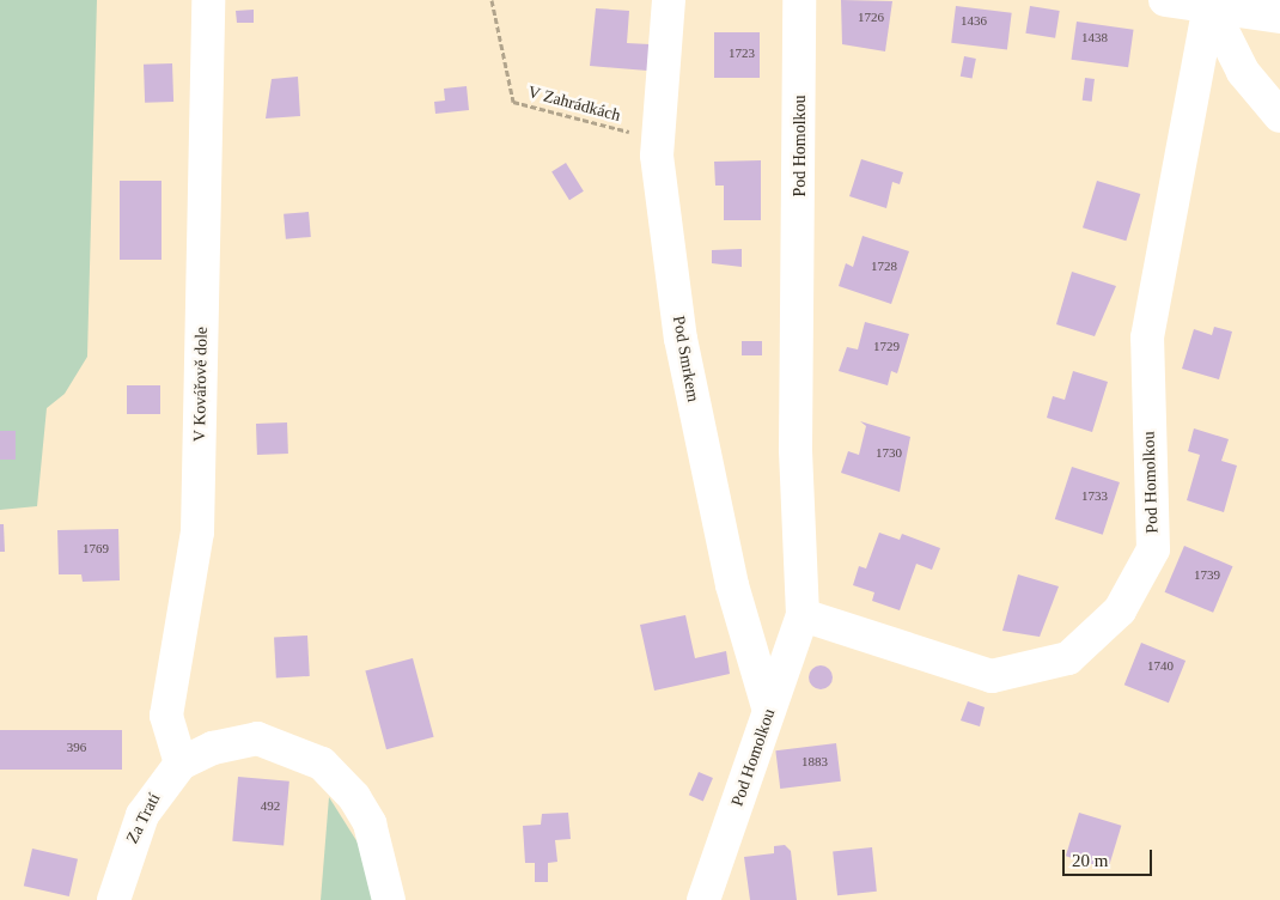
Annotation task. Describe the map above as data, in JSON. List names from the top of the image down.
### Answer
{
  "streets": {
    "street": [
      "Pod Homolkou",
      "Pod Smrkem",
      "V Kovářově dole",
      "Za Tratí"
    ],
    "path": ["V Zahrádkách"]
  },
  "crossings": [
    ["V Zahrádkách", "Pod Smrkem"],
    ["Pod Homolkou", "Pod Smrkem"],
    ["V Kovářově dole", "Za Tratí"]
  ],
  "house_numbers": [
    "1726",
    "1436",
    "1438",
    "1723",
    "1728",
    "1729",
    "1730",
    "1733",
    "1769",
    "1739",
    "1740",
    "396",
    "1883",
    "492"
  ],
  "scale_bar": "20 m"
}
